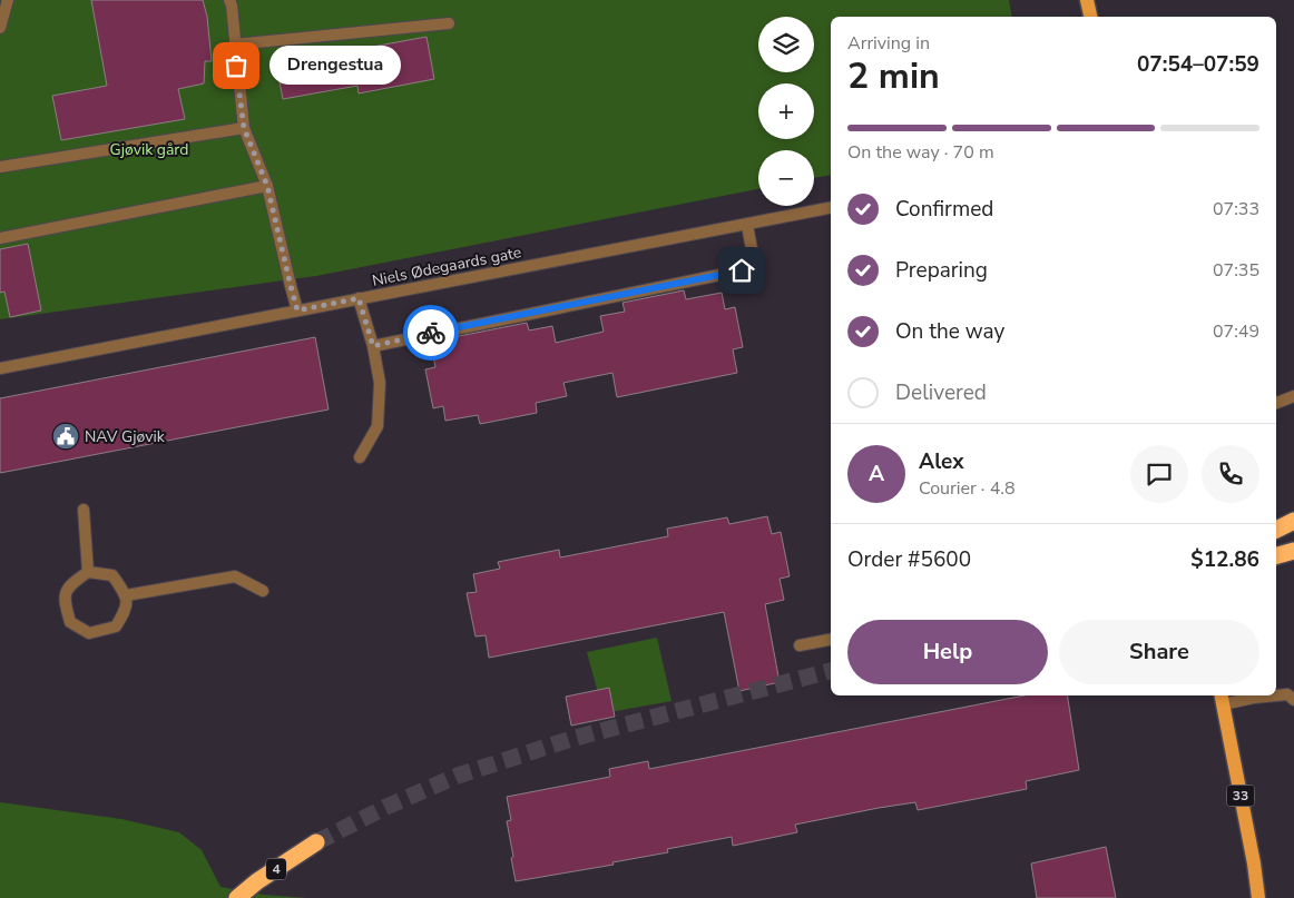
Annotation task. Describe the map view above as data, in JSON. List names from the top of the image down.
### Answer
{
  "streets": {
    "highway": ["4"],
    "main road": ["33"],
    "street": ["Niels Ødegaards gate"]
  },
  "parks": ["Gjøvik gård"],
  "places": {
    "other": ["Drengestua"],
    "public building": ["NAV Gjøvik"]
  },
  "page": {
    "map_buttons": ["+", "−"],
    "heading": ["2 min", "Arriving in", "07:54–07:59"],
    "panel": [
      "Alex",
      "Courier · 4.8",
      "Order #5600",
      "$12.86"
    ],
    "bubble": "Drengestua",
    "bar": "On the way · 70 m",
    "list": [
      ["Confirmed", "07:33"],
      ["Preparing", "07:35"],
      ["On the way", "07:49"],
      "Delivered"
    ],
    "round": "A",
    "buttons": ["Help", "Share"]
  }
}
